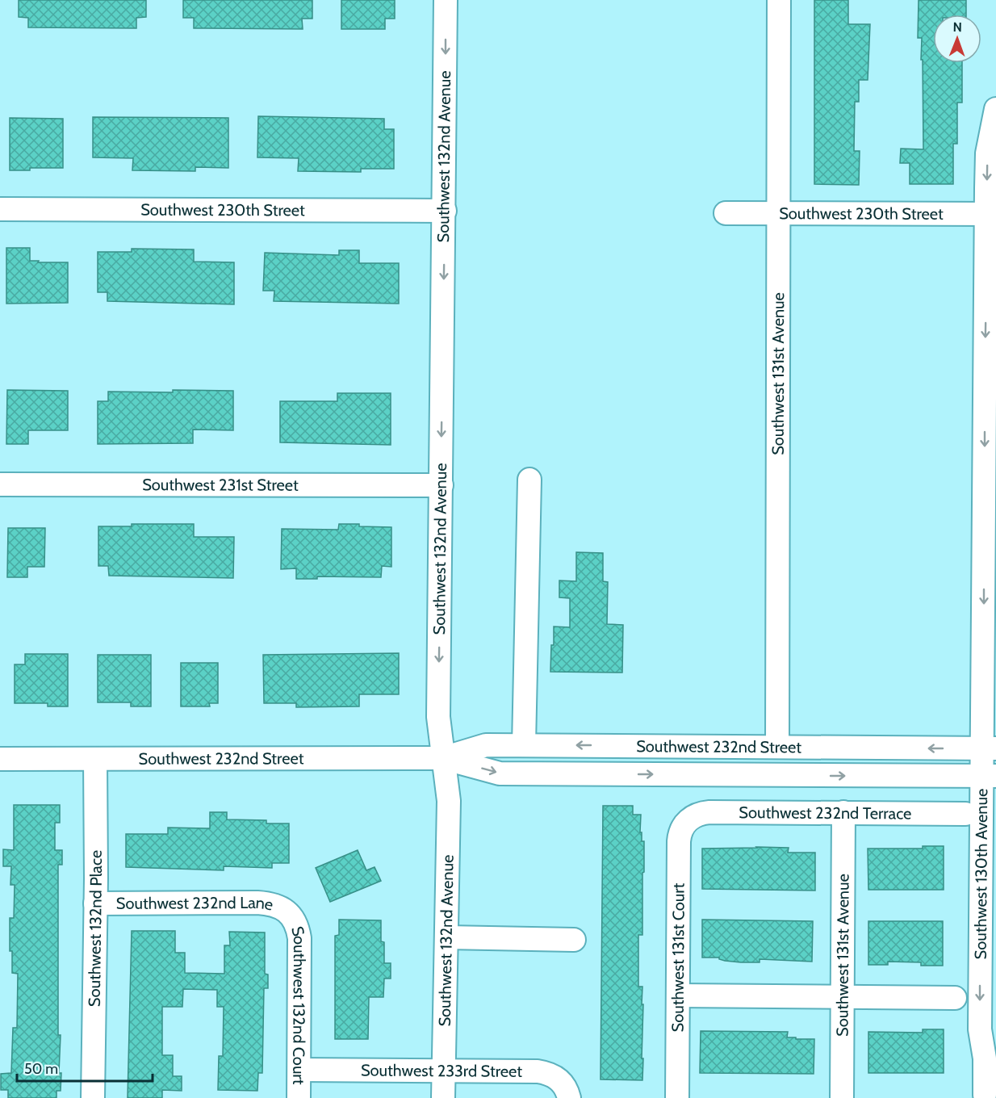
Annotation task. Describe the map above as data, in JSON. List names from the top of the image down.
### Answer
{
  "streets": {
    "street": [
      "Southwest 132nd Avenue",
      "Southwest 230th Street",
      "Southwest 131st Avenue",
      "Southwest 231st Street",
      "Southwest 232nd Street",
      "Southwest 232nd Terrace",
      "Southwest 130th Avenue",
      "Southwest 232nd Lane",
      "Southwest 132nd Place",
      "Southwest 131st Court",
      "Southwest 132nd Court",
      "Southwest 233rd Street"
    ]
  },
  "crossings": [
    ["Southwest 132nd Avenue", "Southwest 230th Street"],
    ["Southwest 132nd Avenue", "Southwest 231st Street"],
    ["Southwest 132nd Avenue", "Southwest 232nd Street"],
    ["Southwest 132nd Avenue", "Southwest 233rd Street"],
    ["Southwest 230th Street", "Southwest 131st Avenue"],
    ["Southwest 230th Street", "Southwest 130th Avenue"],
    ["Southwest 131st Avenue", "Southwest 232nd Street"],
    ["Southwest 131st Avenue", "Southwest 232nd Terrace"],
    ["Southwest 232nd Street", "Southwest 130th Avenue"],
    ["Southwest 232nd Street", "Southwest 132nd Place"],
    ["Southwest 232nd Terrace", "Southwest 131st Court"],
    ["Southwest 232nd Lane", "Southwest 132nd Place"],
    ["Southwest 232nd Lane", "Southwest 132nd Court"],
    ["Southwest 132nd Court", "Southwest 233rd Street"]
  ],
  "one_way": ["Southwest 130th Avenue"],
  "scale_bar": "50 m",
  "north": "top"
}
